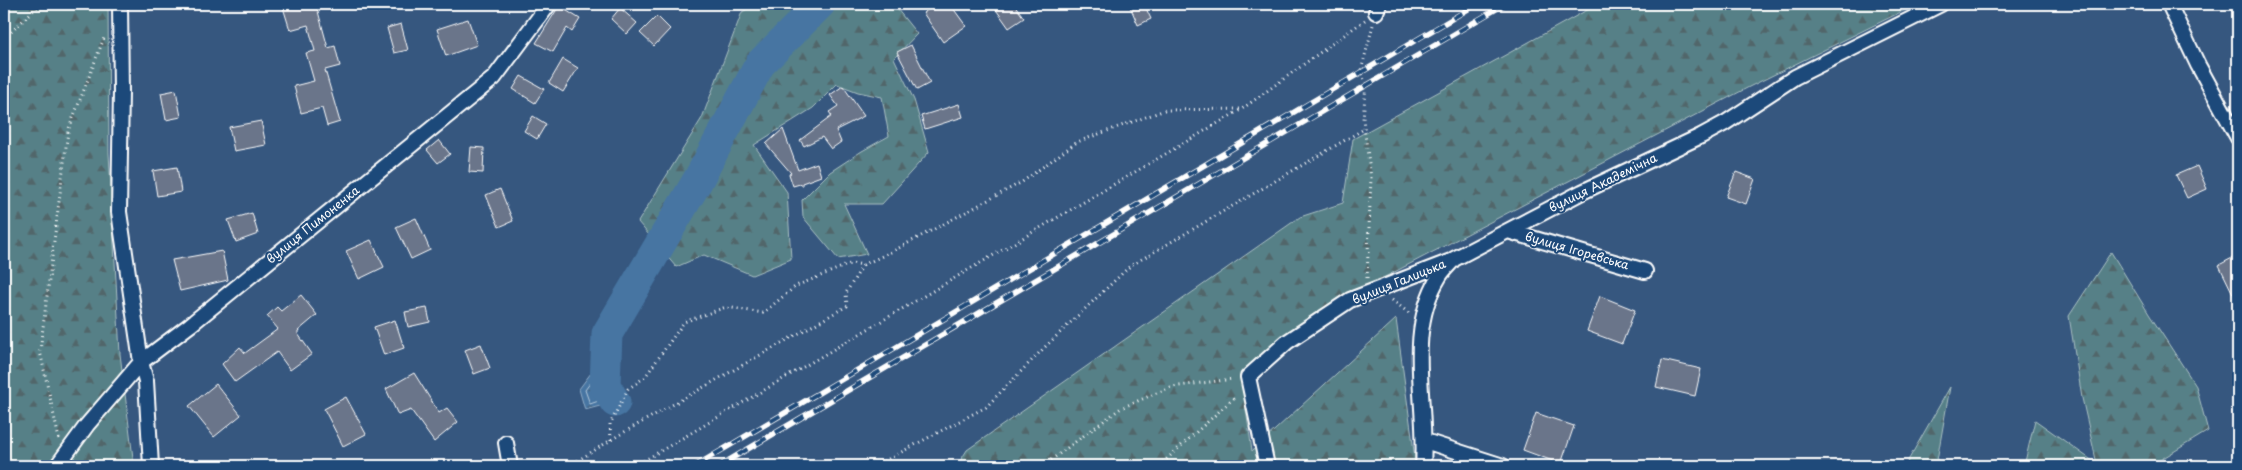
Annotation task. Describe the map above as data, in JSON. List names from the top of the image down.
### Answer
{
  "streets": {
    "street": [
      "вулиця Академічна",
      "вулиця Пимоненка",
      "вулиця Ігоревська",
      "вулиця Галицька"
    ]
  },
  "crossings": [
    ["вулиця Академічна", "вулиця Ігоревська"],
    ["вулиця Академічна", "вулиця Галицька"]
  ]
}
